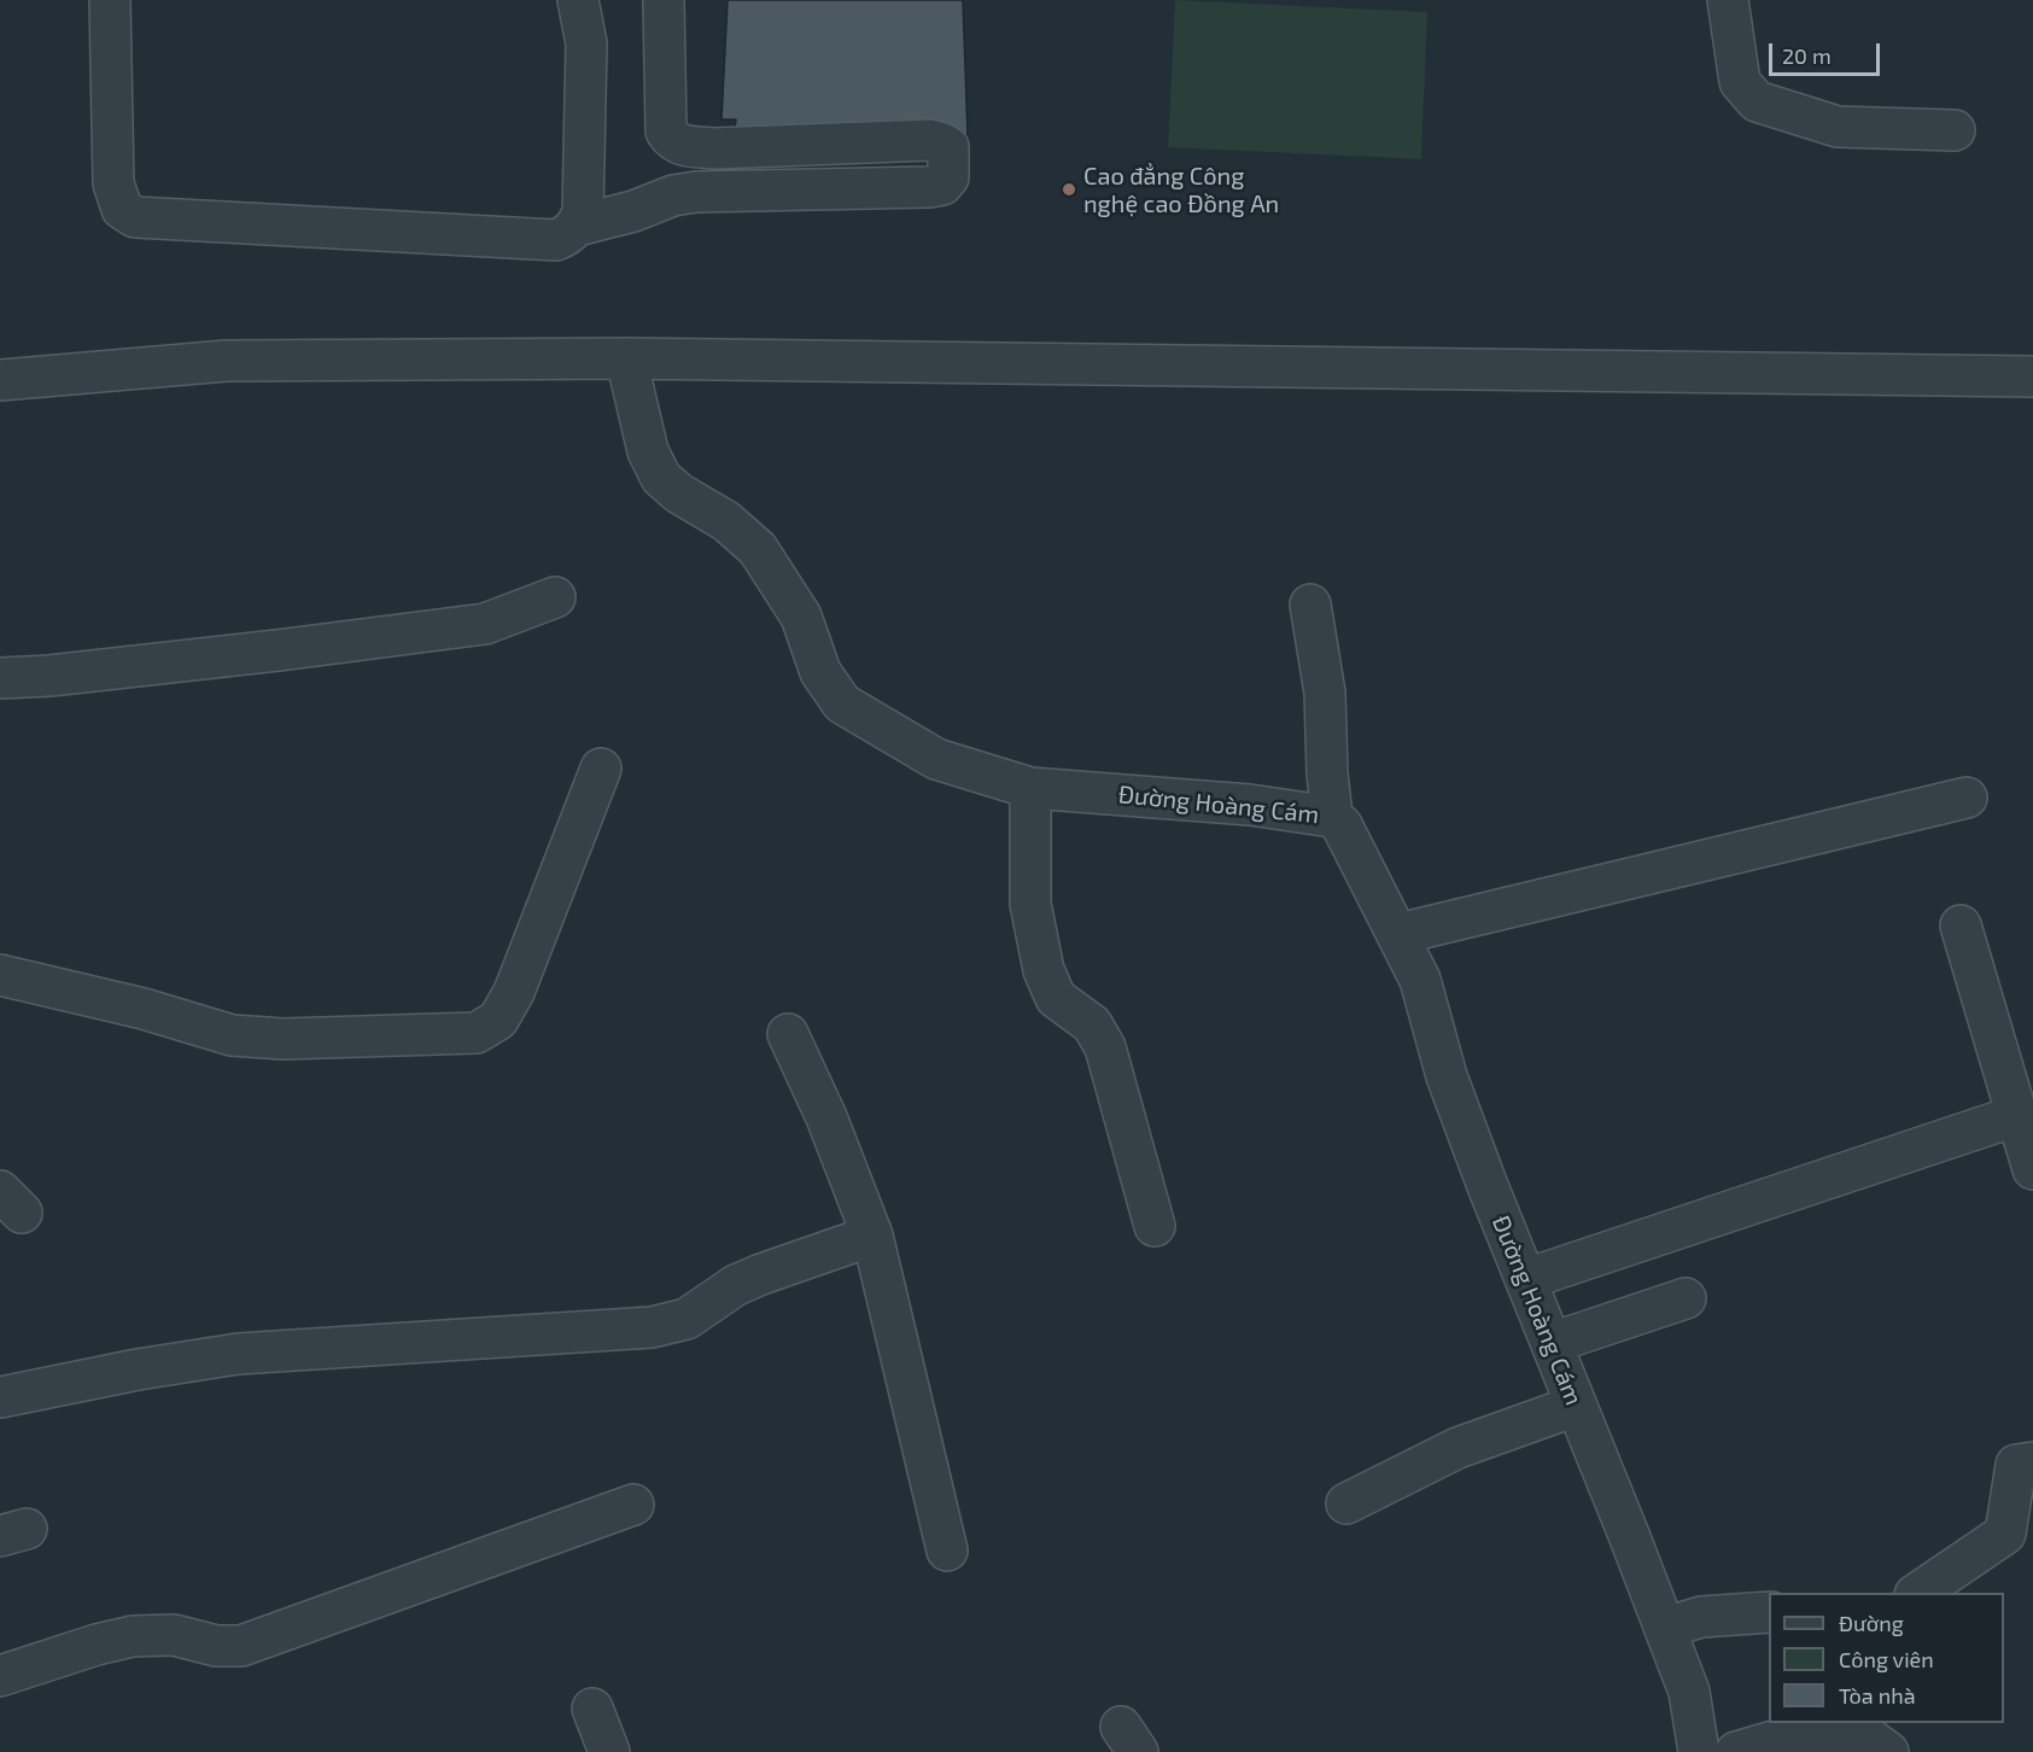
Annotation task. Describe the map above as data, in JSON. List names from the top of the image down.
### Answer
{
  "streets": {
    "street": ["Đường Hoàng Cám"]
  },
  "places": ["Cao đẳng Công nghệ cao Đồng An"],
  "legend": ["Đường", "Công viên", "Tòa nhà"],
  "scale_bar": "20 m"
}
